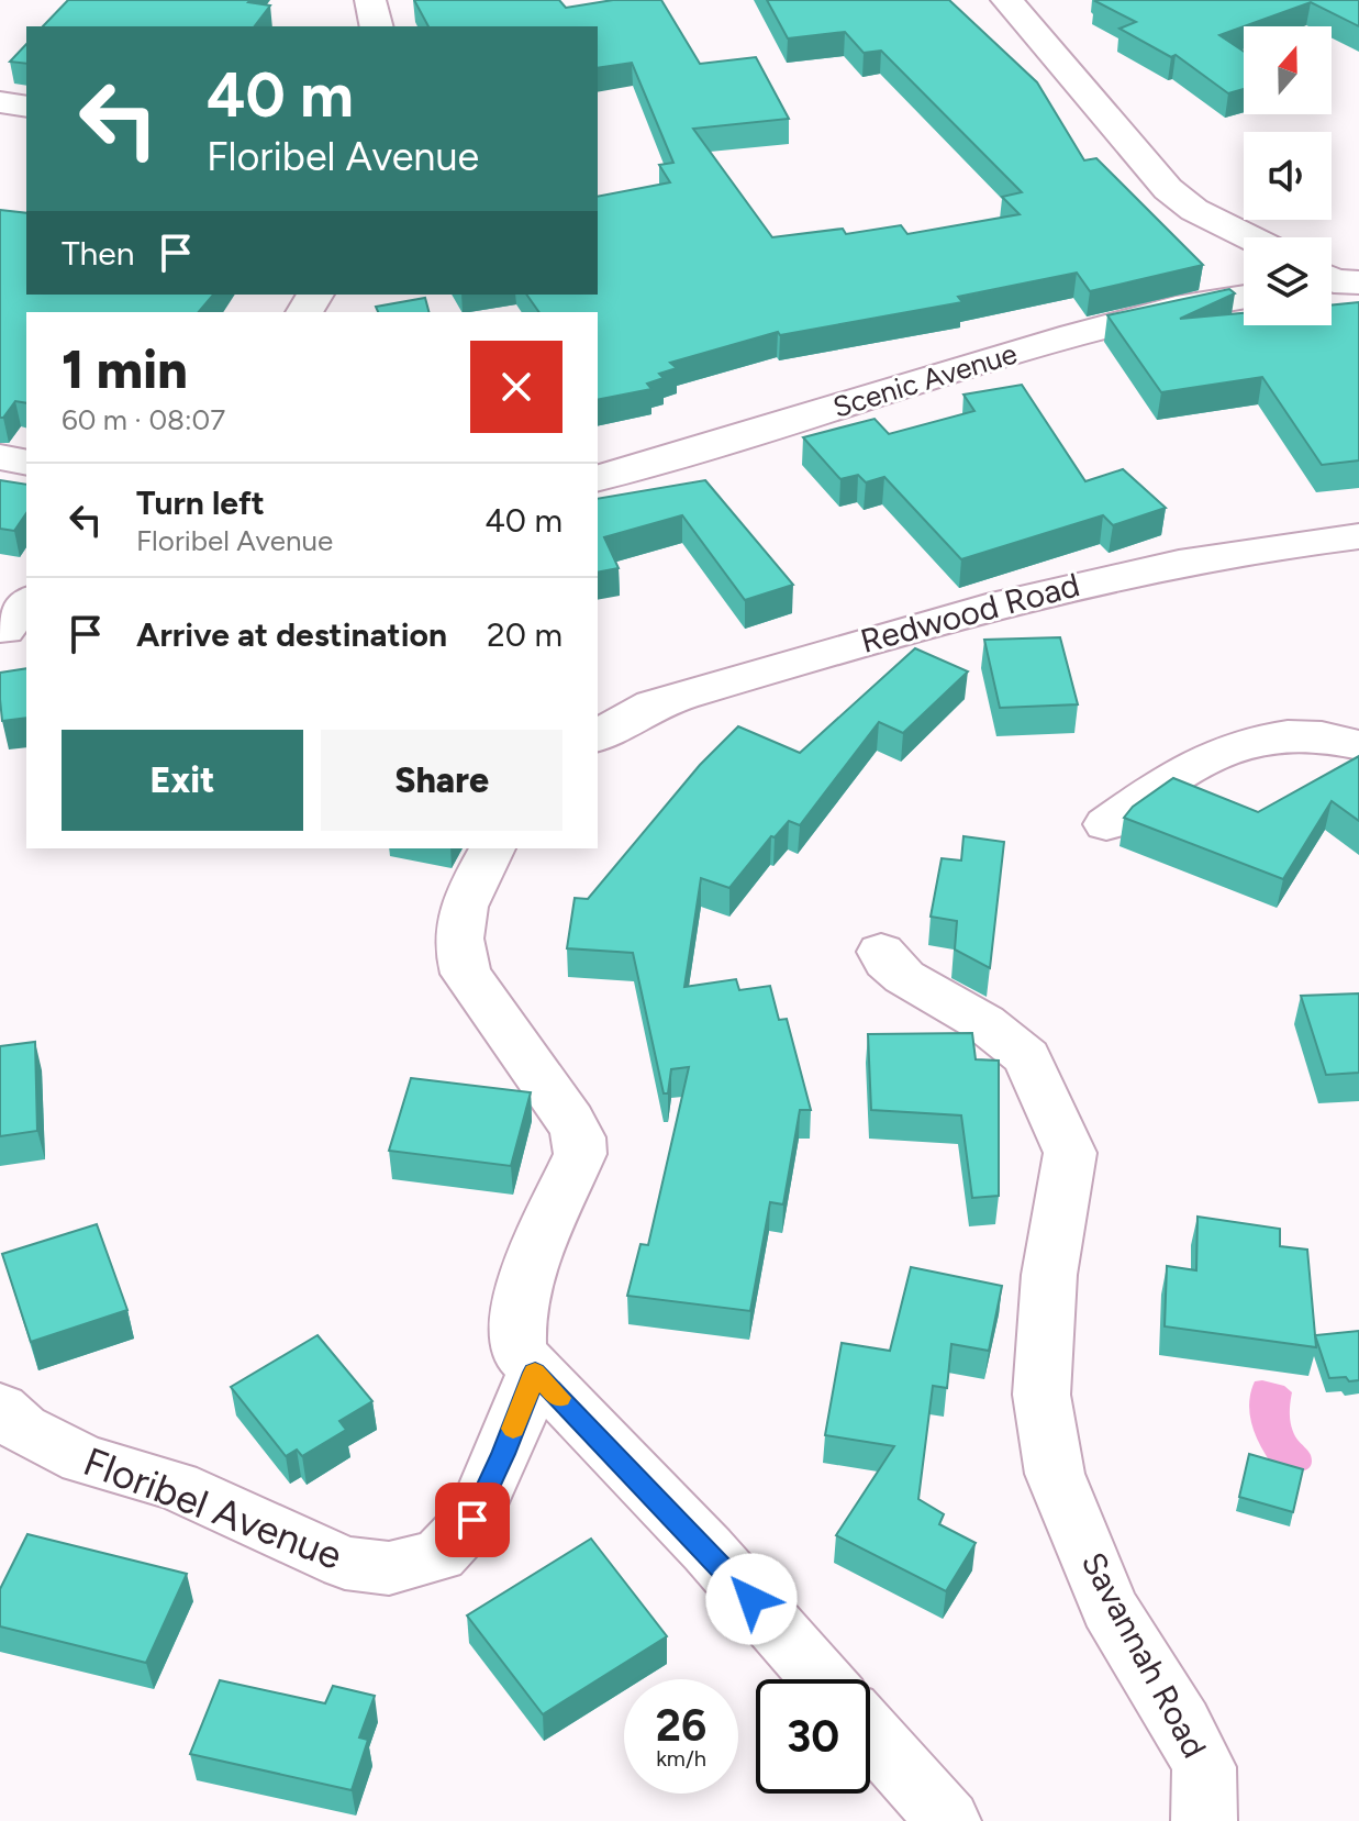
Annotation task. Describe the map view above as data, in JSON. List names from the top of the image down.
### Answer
{
  "streets": {
    "street": [
      "Scenic Avenue",
      "Redwood Road",
      "Floribel Avenue",
      "Savannah Road"
    ]
  },
  "north": "top",
  "page": {
    "turn": ["40 m", "Floribel Avenue"],
    "then": "Then",
    "heading": ["1 min", "60 m · 08:07"],
    "list": [
      {
        "name": "Turn left",
        "note": "Floribel Avenue",
        "value": "40 m"
      },
      {
        "name": "Arrive at destination",
        "value": "20 m"
      }
    ],
    "buttons": ["Exit", "Share"],
    "speed": "26 km/h",
    "limit": "30"
  }
}
